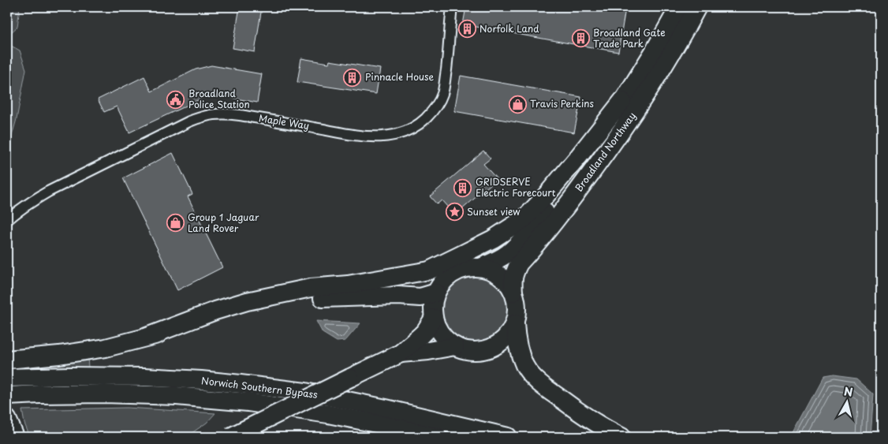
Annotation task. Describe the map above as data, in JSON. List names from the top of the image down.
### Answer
{
  "streets": {
    "highway": ["Broadland Northway", "Norwich Southern Bypass"],
    "street": ["Maple Way"]
  },
  "places": {
    "building": [
      "Norfolk Land",
      "Broadland Gate Trade Park",
      "Pinnacle House",
      "GRIDSERVE Electric Forecourt"
    ],
    "public building": ["Broadland Police Station"],
    "shop": ["Travis Perkins", "Group 1 Jaguar Land Rover"],
    "place": ["Sunset view"]
  },
  "north": "top"
}
